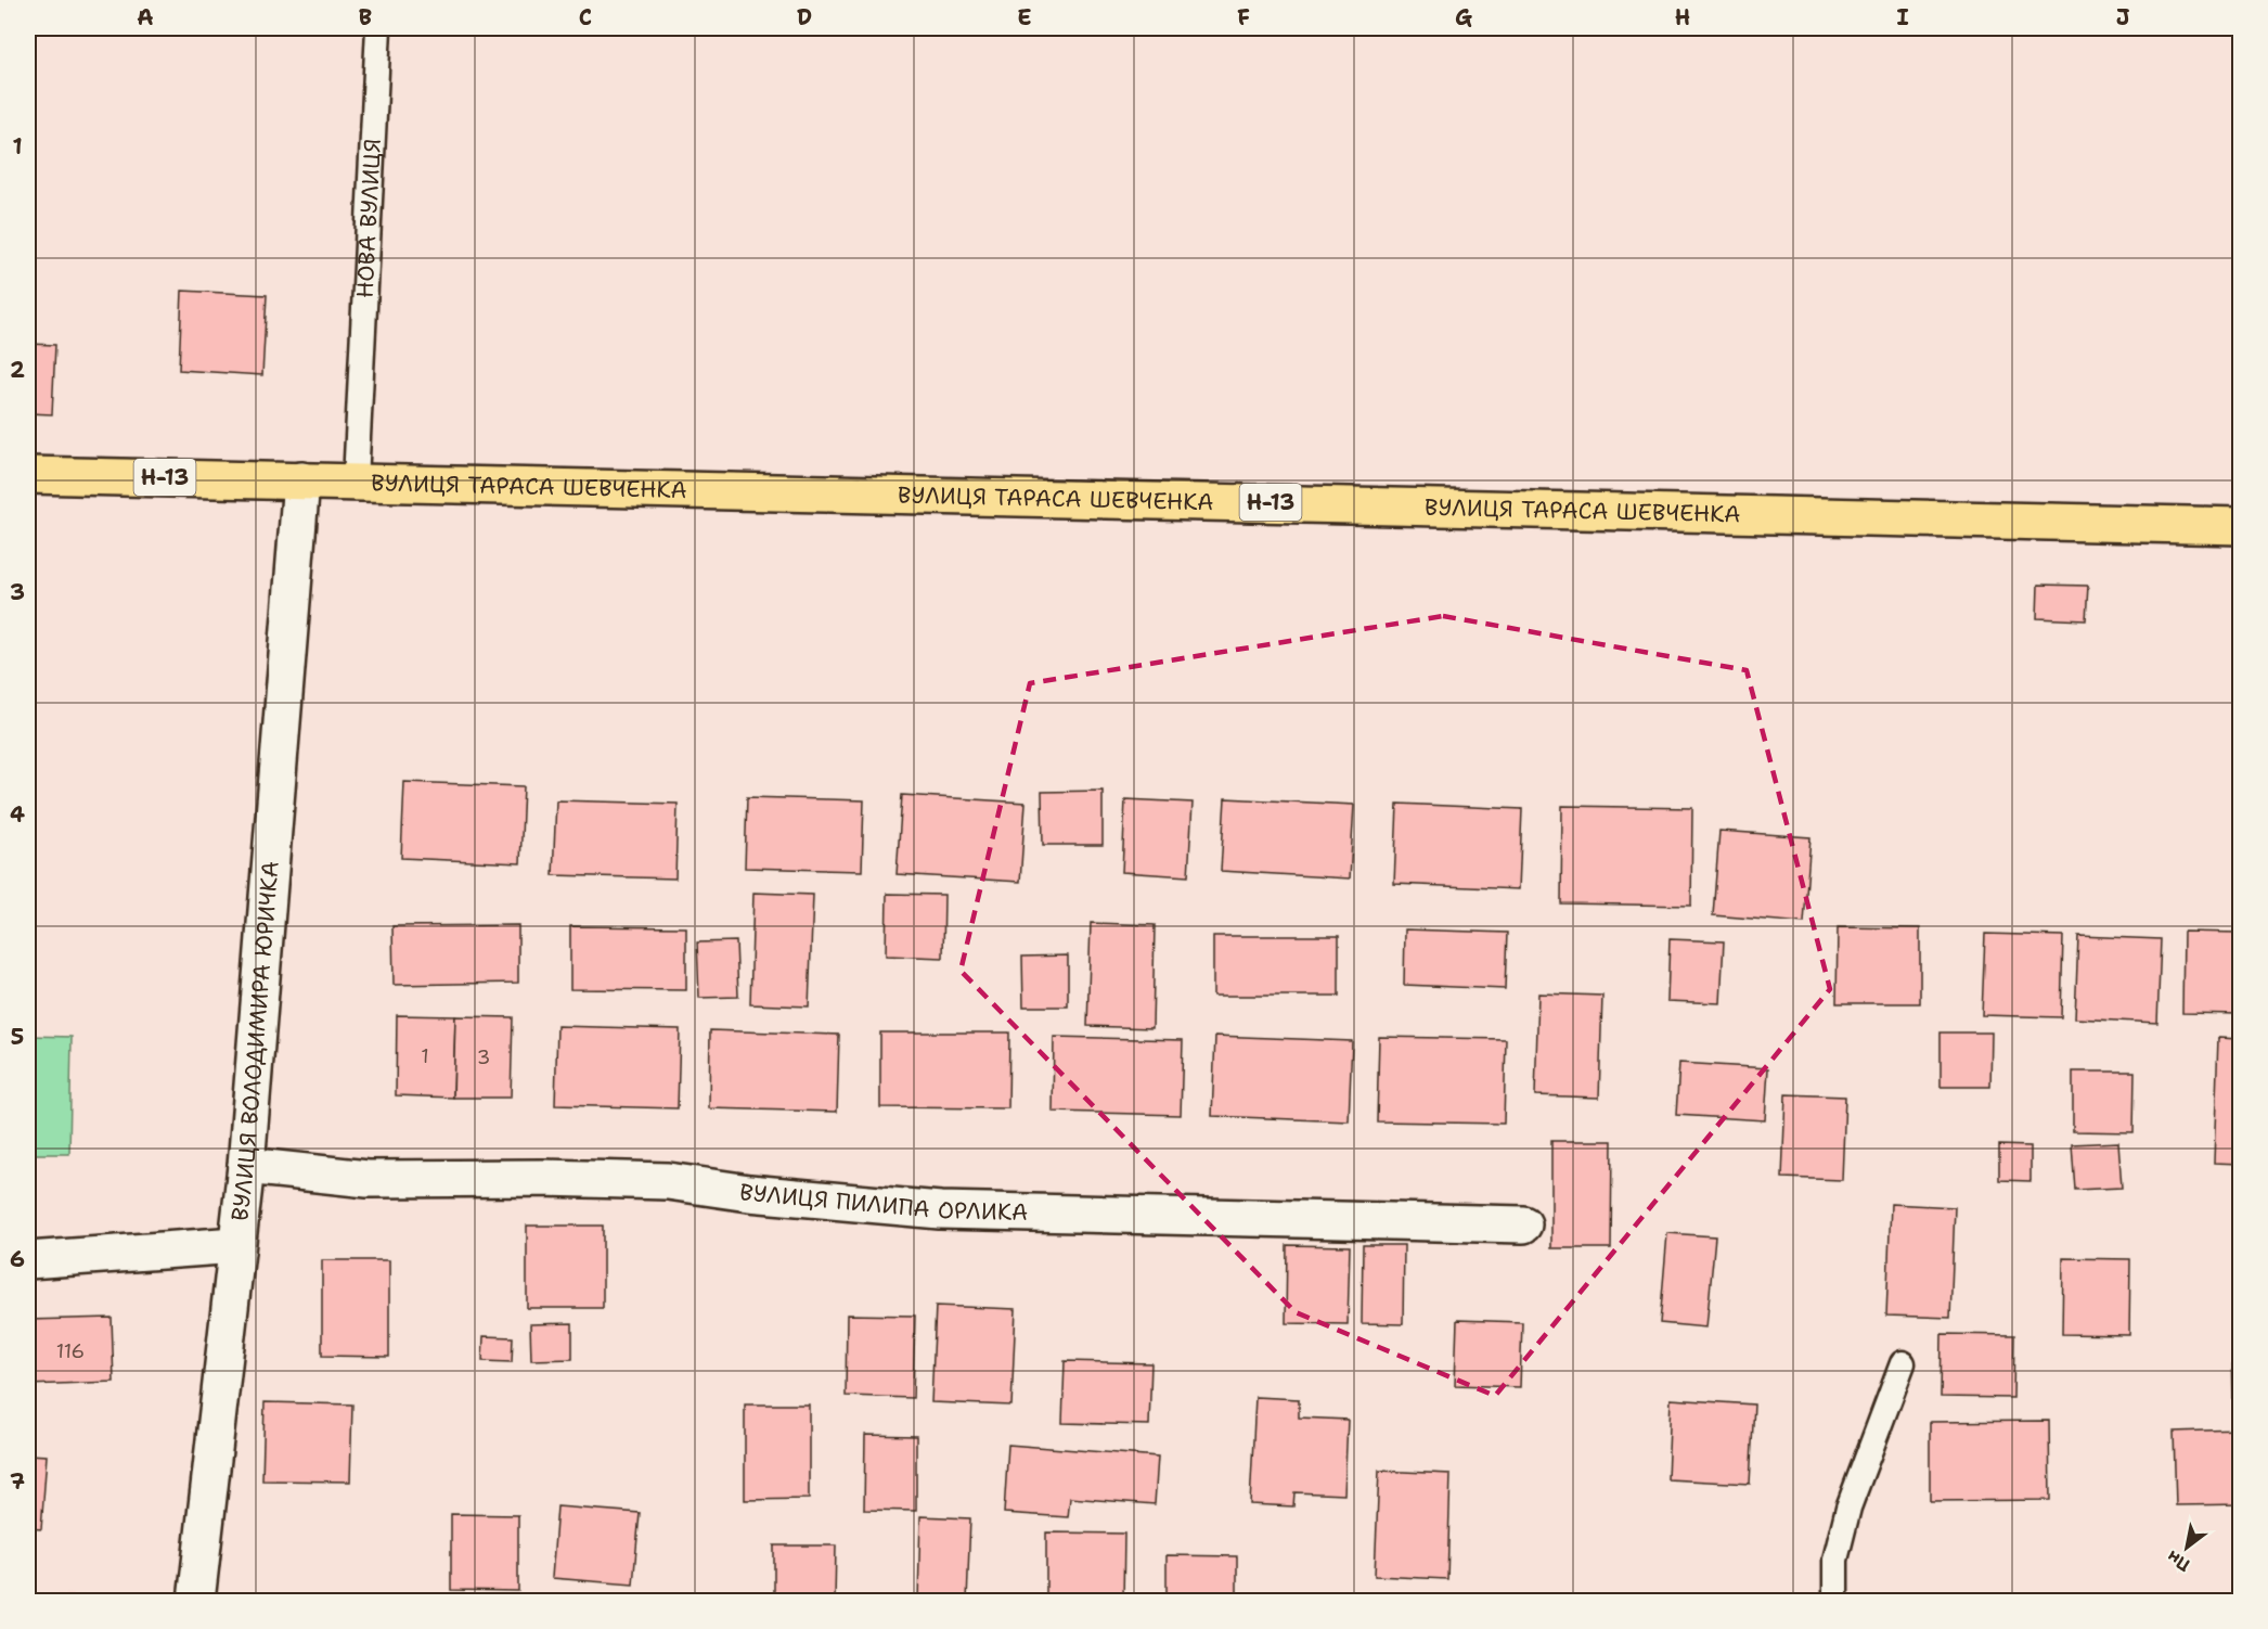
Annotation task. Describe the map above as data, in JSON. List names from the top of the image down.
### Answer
{
  "streets": {
    "main road": ["Н-13", "ВУЛИЦЯ ТАРАСА ШЕВЧЕНКА"],
    "street": ["ВУЛИЦЯ ВОЛОДИМИРА ЮРИЧКА", "ВУЛИЦЯ ПИЛИПА ОРЛИКА"],
    "lane": ["НОВА ВУЛИЦЯ"]
  },
  "crossings": [
    ["НОВА ВУЛИЦЯ", "ВУЛИЦЯ ТАРАСА ШЕВЧЕНКА"],
    ["ВУЛИЦЯ ТАРАСА ШЕВЧЕНКА", "ВУЛИЦЯ ВОЛОДИМИРА ЮРИЧКА"],
    ["ВУЛИЦЯ ВОЛОДИМИРА ЮРИЧКА", "ВУЛИЦЯ ПИЛИПА ОРЛИКА"]
  ],
  "house_numbers": ["1", "3", "116"],
  "north": "bottom left",
  "grid": {
    "columns": [
      "A",
      "B",
      "C",
      "D",
      "E",
      "F",
      "G",
      "H",
      "I",
      "J"
    ],
    "rows": [
      "1",
      "2",
      "3",
      "4",
      "5",
      "6",
      "7"
    ]
  }
}
